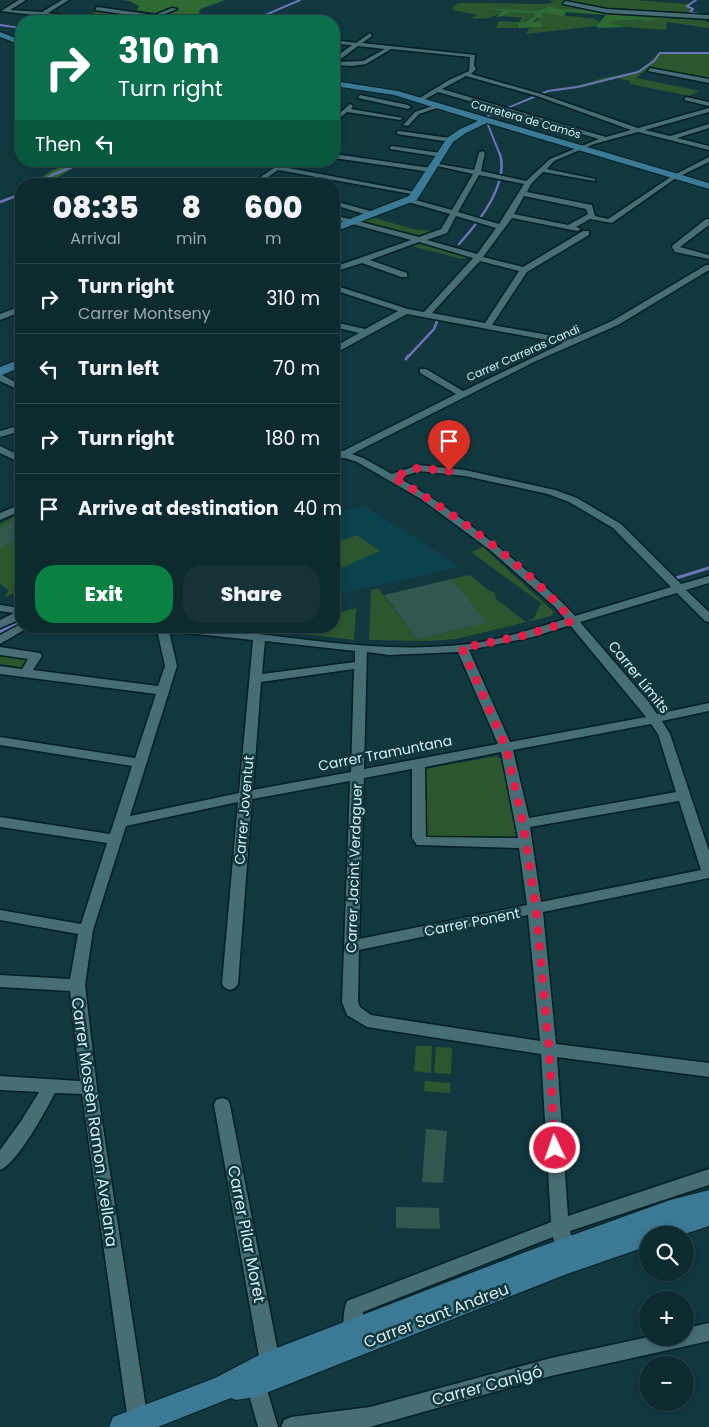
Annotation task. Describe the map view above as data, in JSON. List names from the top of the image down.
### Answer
{
  "streets": {
    "street": [
      "Carretera de Camós",
      "Carrer Carreras Candi",
      "Carrer Límits",
      "Carrer Tramuntana",
      "Carrer Joventut",
      "Carrer Jacint Verdaguer",
      "Carrer Ponent",
      "Carrer Mossèn Ramon Avellana",
      "Carrer Pilar Moret",
      "Carrer Sant Andreu",
      "Carrer Canigó"
    ]
  },
  "crossings": [
    ["Carrer Límits", "Carrer Tramuntana"],
    ["Carrer Límits", "Carrer Ponent"],
    ["Carrer Tramuntana", "Carrer Joventut"],
    ["Carrer Tramuntana", "Carrer Jacint Verdaguer"],
    ["Carrer Tramuntana", "Carrer Mossèn Ramon Avellana"],
    ["Carrer Jacint Verdaguer", "Carrer Ponent"],
    ["Carrer Mossèn Ramon Avellana", "Carrer Sant Andreu"],
    ["Carrer Pilar Moret", "Carrer Sant Andreu"]
  ],
  "page": {
    "turn": ["310 m", "Turn right"],
    "then": "Then",
    "eta": [
      "08:35",
      "Arrival",
      "8",
      "min",
      "600",
      "m"
    ],
    "list": [
      {
        "name": "Turn right",
        "note": "Carrer Montseny",
        "value": "310 m"
      },
      {
        "name": "Turn left",
        "value": "70 m"
      },
      {
        "name": "Turn right",
        "value": "180 m"
      },
      {
        "name": "Arrive at destination",
        "value": "40 m"
      }
    ],
    "buttons": ["Exit", "Share"],
    "map_buttons": ["+", "−"]
  }
}
